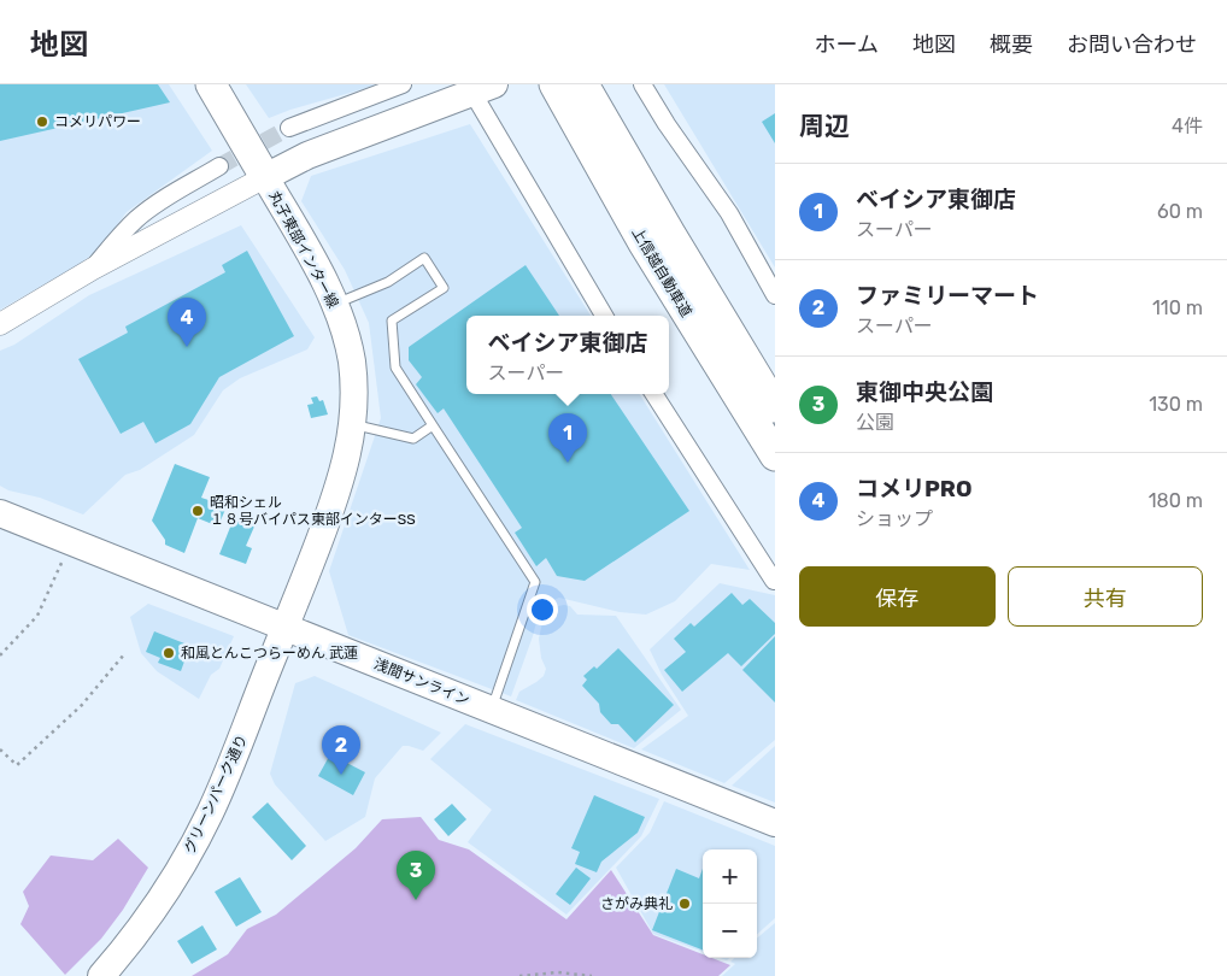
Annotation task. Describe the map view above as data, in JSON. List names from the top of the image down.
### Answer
{
  "streets": {
    "highway": ["上信越自動車道"],
    "main road": ["丸子東部インター線", "浅間サンライン", "グリーンパーク通り"]
  },
  "crossings": [
    ["丸子東部インター線", "浅間サンライン"],
    ["丸子東部インター線", "グリーンパーク通り"],
    ["浅間サンライン", "グリーンパーク通り"]
  ],
  "places": [
    "コメリパワー",
    "昭和シェル １８号バイパス東部インターSS",
    "和風とんこつらーめん 武蓮",
    "さがみ典礼"
  ],
  "page": {
    "header": "地図",
    "nav": [
      "ホーム",
      "地図",
      "概要",
      "お問い合わせ"
    ],
    "heading": ["周辺", "4件"],
    "list": [
      {
        "mark": "1",
        "name": "ベイシア東御店",
        "note": "スーパー",
        "value": "60 m"
      },
      {
        "mark": "2",
        "name": "ファミリーマート",
        "note": "スーパー",
        "value": "110 m"
      },
      {
        "mark": "3",
        "name": "東御中央公園",
        "note": "公園",
        "value": "130 m"
      },
      {
        "mark": "4",
        "name": "コメリPRO",
        "note": "ショップ",
        "value": "180 m"
      }
    ],
    "pins": [
      "4",
      "1",
      "2",
      "3"
    ],
    "popup": ["ベイシア東御店", "スーパー"],
    "buttons": ["保存", "共有"],
    "map_buttons": ["+", "−"]
  }
}
